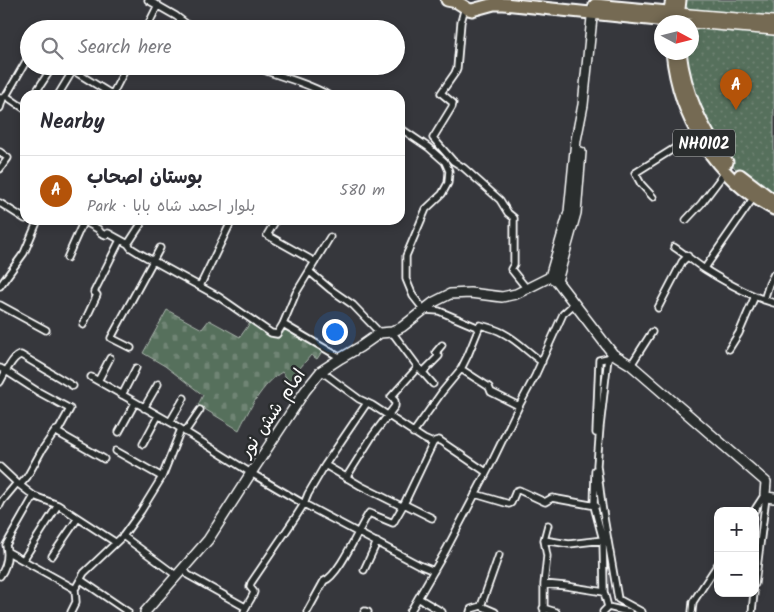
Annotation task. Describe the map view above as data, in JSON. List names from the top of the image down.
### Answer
{
  "streets": {
    "highway": ["NH0102"],
    "street": ["امام شش نور"]
  },
  "north": "right",
  "page": {
    "search": "Search here",
    "pins": "A",
    "heading": "Nearby",
    "list": [
      {
        "mark": "A",
        "name": "بوستان اصحاب",
        "note": "Park · بلوار احمد شاه بابا",
        "value": "580 m"
      }
    ],
    "map_buttons": ["+", "−"]
  }
}
